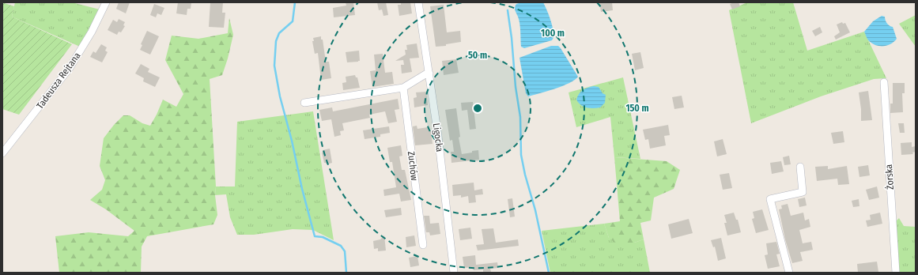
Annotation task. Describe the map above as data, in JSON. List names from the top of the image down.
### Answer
{
  "streets": {
    "street": [
      "Tadeusza Rejtana",
      "Ligocka",
      "Zuchów",
      "Żorska"
    ]
  },
  "rings": ["100 m", "50 m", "150 m"]
}
